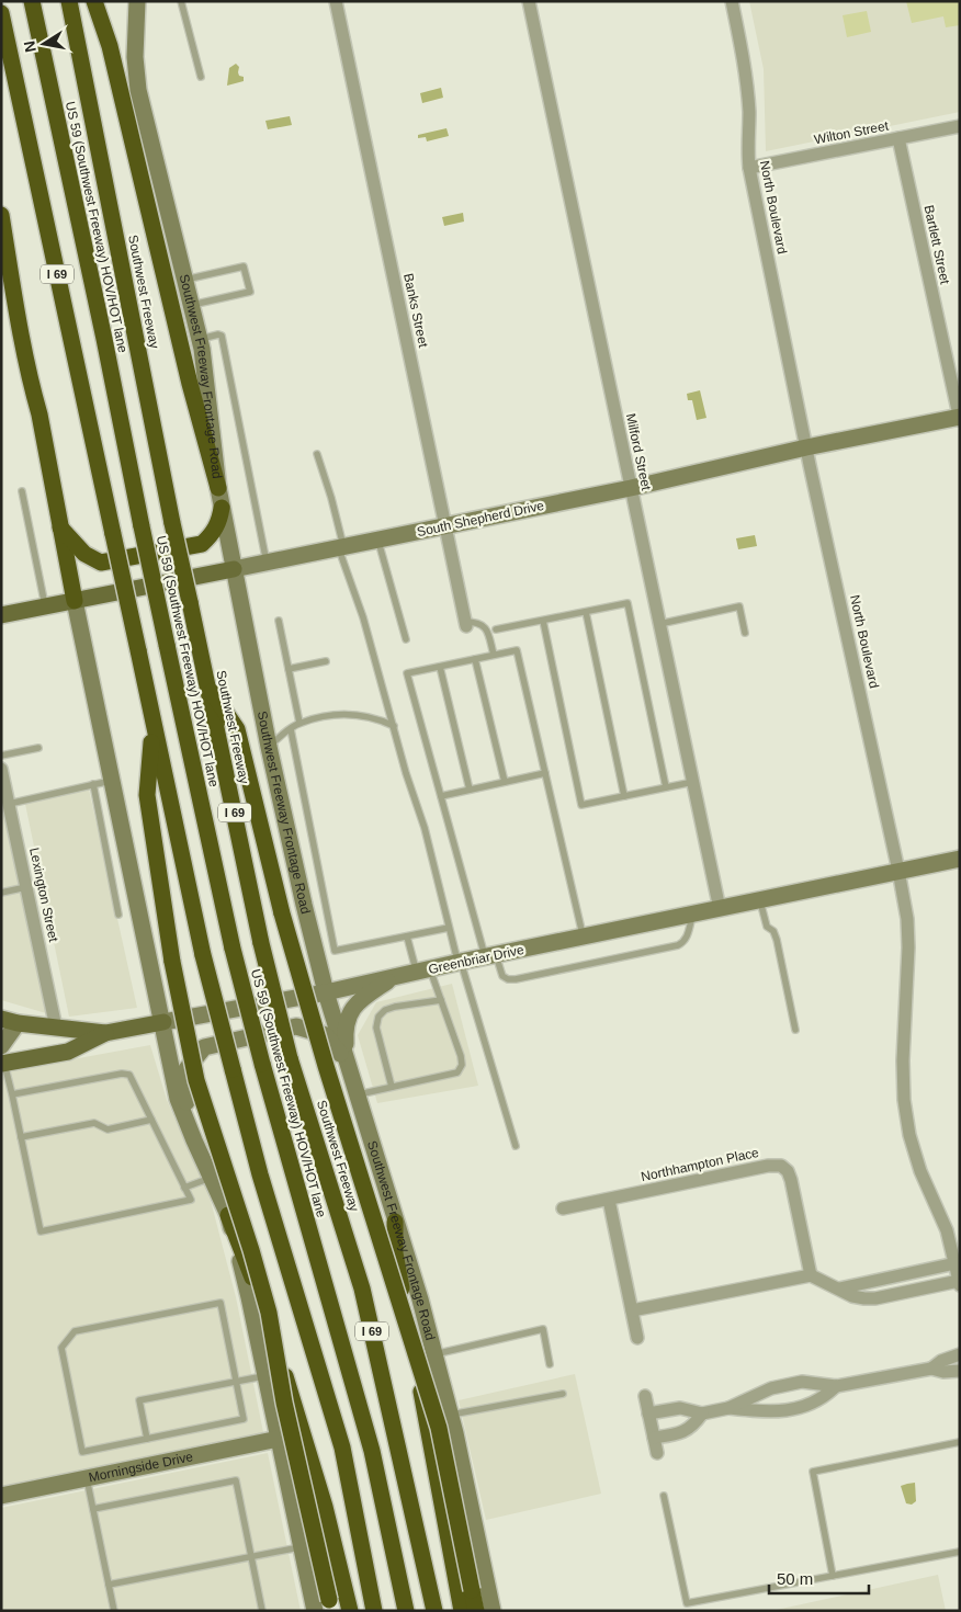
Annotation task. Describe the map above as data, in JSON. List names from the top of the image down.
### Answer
{
  "streets": {
    "highway": ["US 59 (Southwest Freeway) HOV/HOT lane", "I 69", "Southwest Freeway"],
    "main road": [
      "Southwest Freeway Frontage Road",
      "South Shepherd Drive",
      "Greenbriar Drive",
      "Morningside Drive"
    ],
    "street": [
      "Wilton Street",
      "North Boulevard",
      "Bartlett Street",
      "Banks Street",
      "Milford Street",
      "Lexington Street",
      "Northhampton Place"
    ]
  },
  "crossings": [
    ["Wilton Street", "North Boulevard"],
    ["Wilton Street", "Bartlett Street"],
    ["North Boulevard", "South Shepherd Drive"],
    ["North Boulevard", "Greenbriar Drive"],
    ["Bartlett Street", "South Shepherd Drive"],
    ["Banks Street", "South Shepherd Drive"],
    ["Southwest Freeway Frontage Road", "South Shepherd Drive"],
    ["Southwest Freeway Frontage Road", "Greenbriar Drive"],
    ["Milford Street", "South Shepherd Drive"],
    ["Milford Street", "Greenbriar Drive"],
    ["Lexington Street", "Greenbriar Drive"]
  ],
  "scale_bar": "50 m",
  "north": "left"
}
